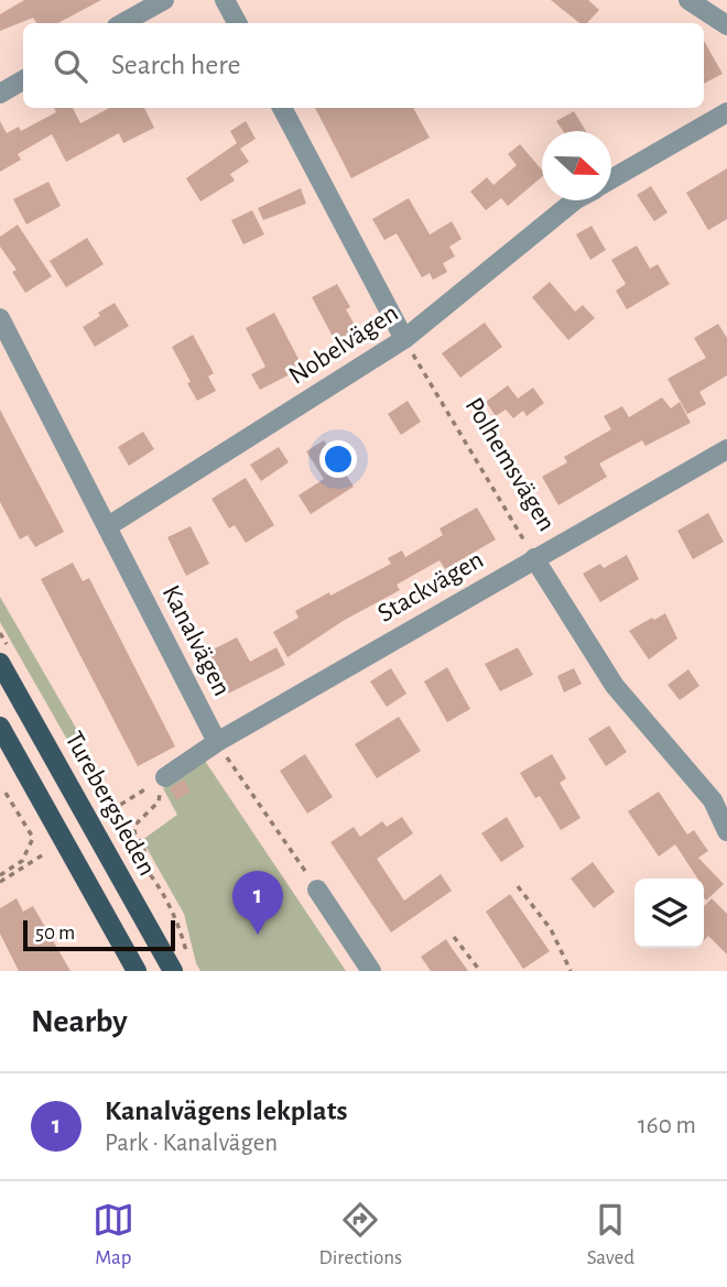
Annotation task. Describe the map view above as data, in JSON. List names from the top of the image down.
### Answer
{
  "streets": {
    "main road": ["Turebergsleden"],
    "street": [
      "Nobelvägen",
      "Polhemsvägen",
      "Stackvägen",
      "Kanalvägen"
    ]
  },
  "crossings": [
    ["Nobelvägen", "Polhemsvägen"],
    ["Nobelvägen", "Kanalvägen"],
    ["Polhemsvägen", "Stackvägen"],
    ["Stackvägen", "Kanalvägen"]
  ],
  "scale_bar": "50 m",
  "north": "right",
  "page": {
    "search": "Search here",
    "pins": "1",
    "scale": "50 m",
    "heading": "Nearby",
    "list": [
      {
        "mark": "1",
        "name": "Kanalvägens lekplats",
        "note": "Park · Kanalvägen",
        "value": "160 m"
      }
    ],
    "nav": ["Map", "Directions", "Saved"]
  }
}
